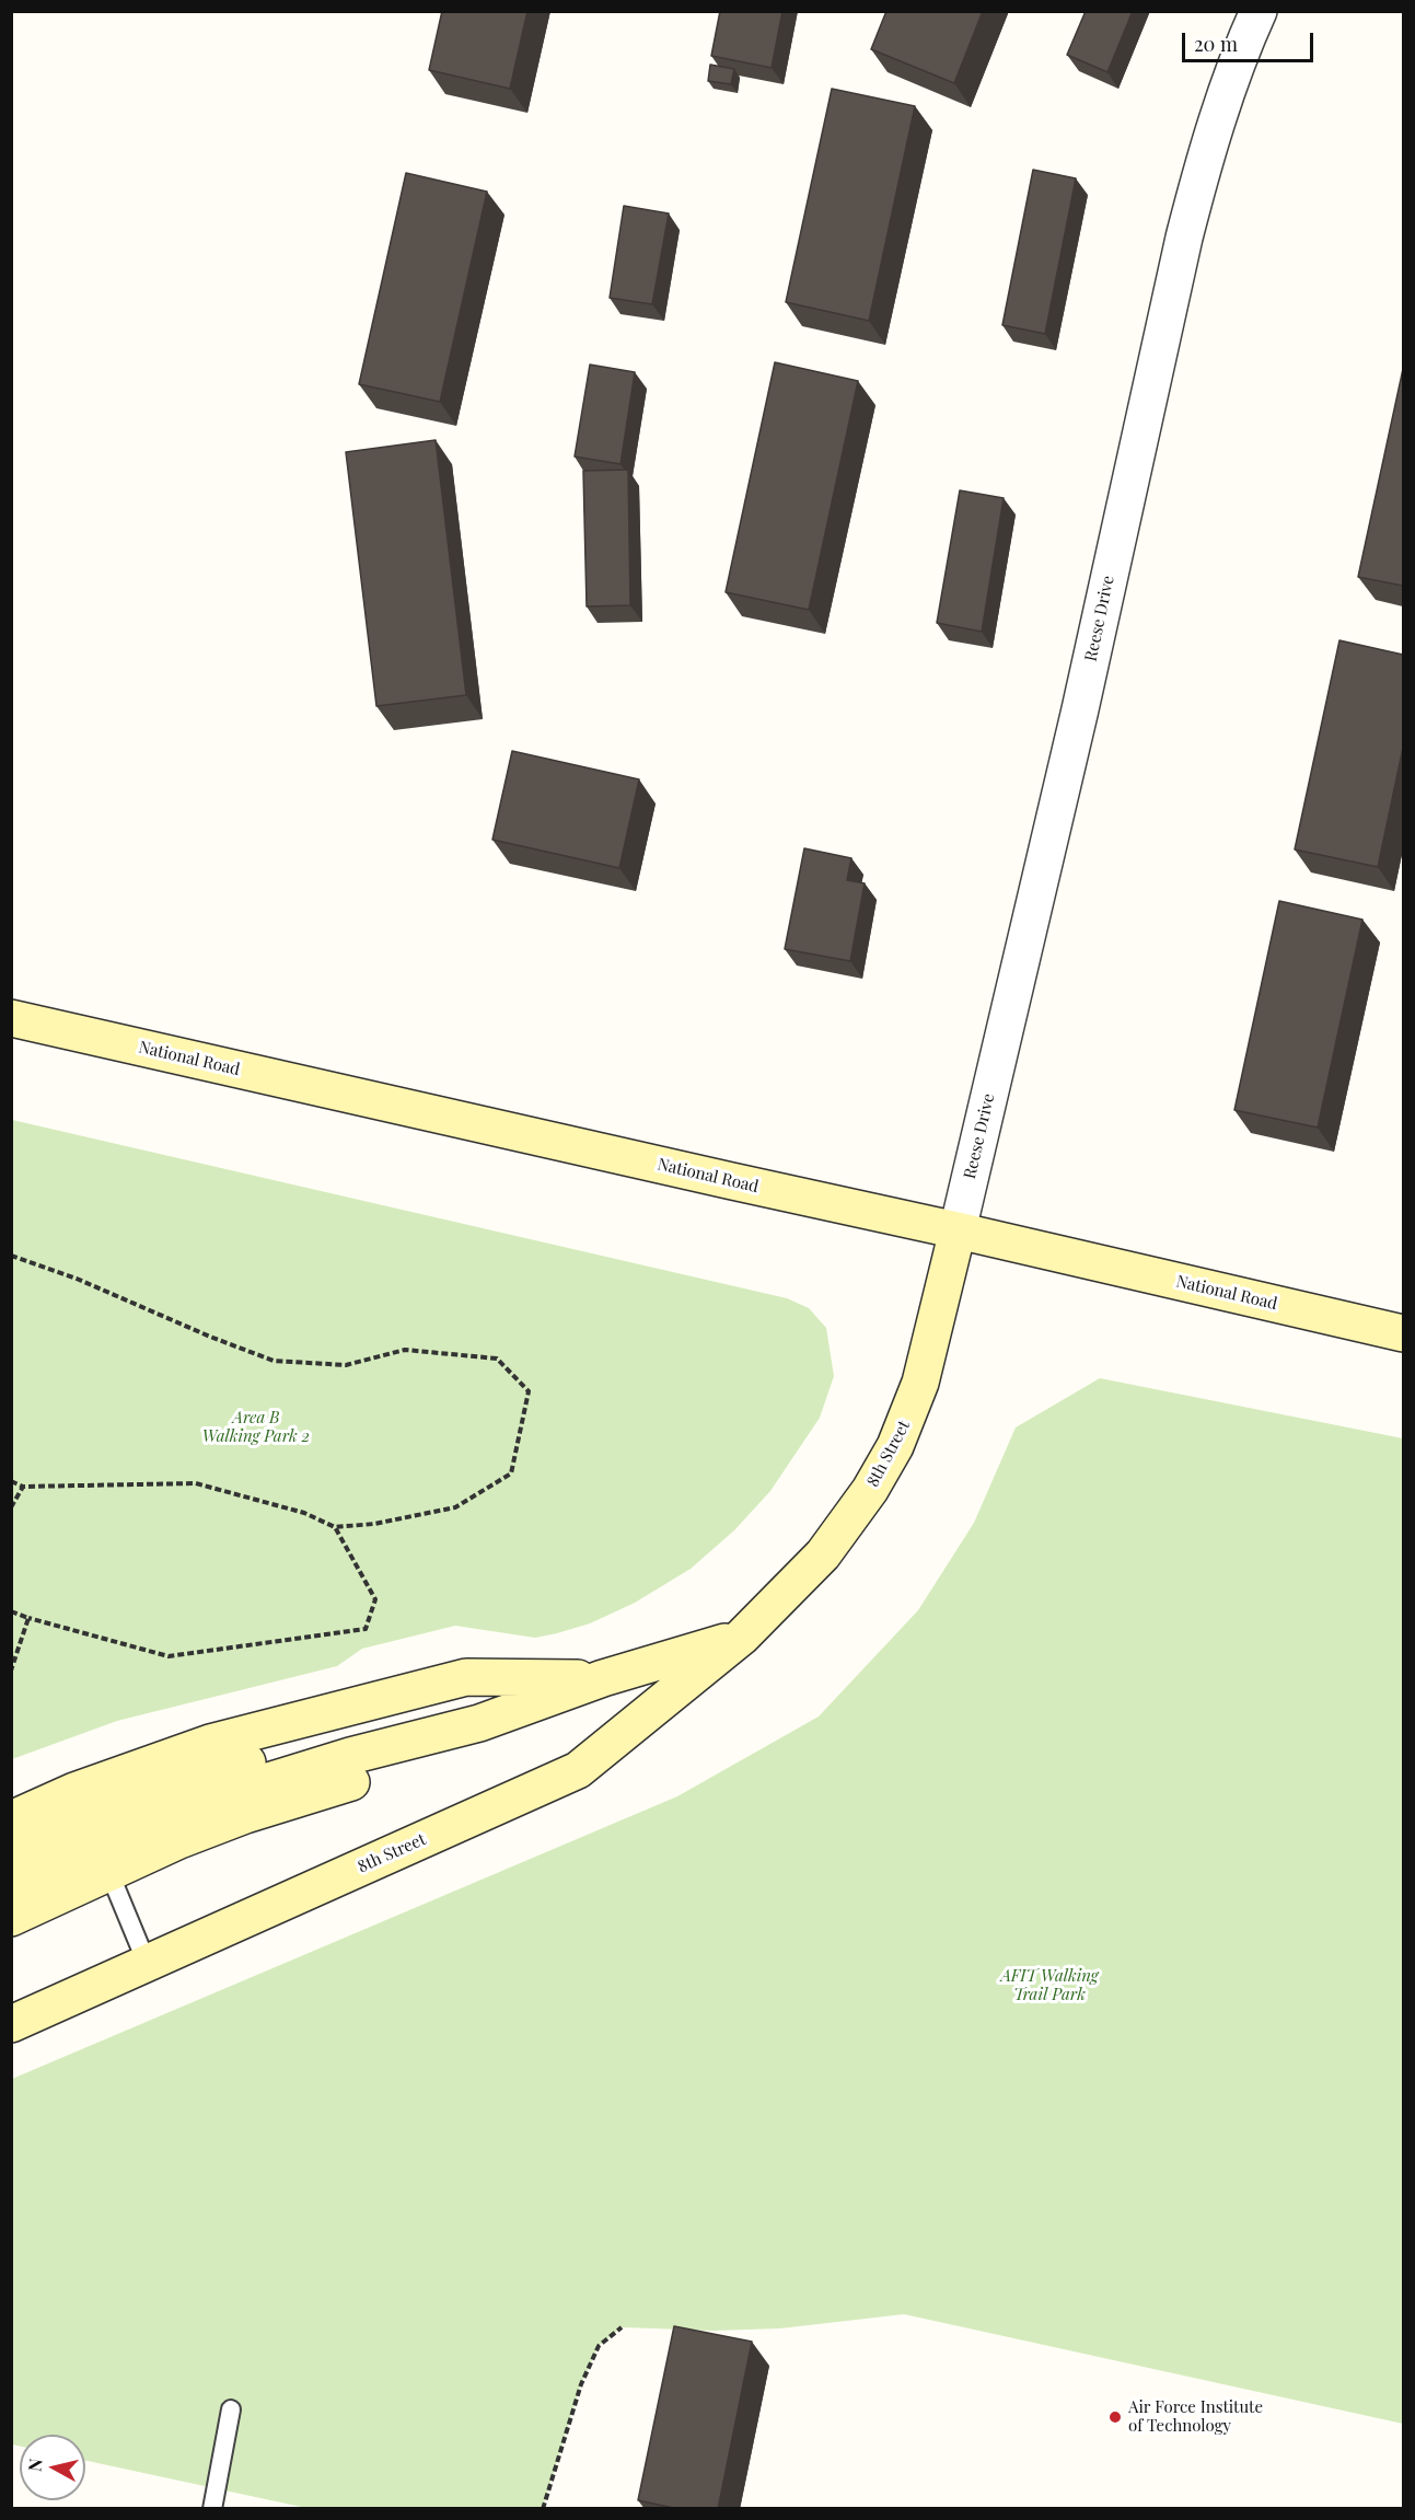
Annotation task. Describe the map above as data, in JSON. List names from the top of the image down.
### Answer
{
  "streets": {
    "street": ["Reese Drive", "National Road", "8th Street"]
  },
  "crossings": [
    ["Reese Drive", "National Road"],
    ["Reese Drive", "8th Street"],
    ["National Road", "8th Street"]
  ],
  "parks": ["Area B Walking Park 2", "AFIT Walking Trail Park"],
  "places": ["Air Force Institute of Technology"],
  "scale_bar": "20 m",
  "north": "left"
}
